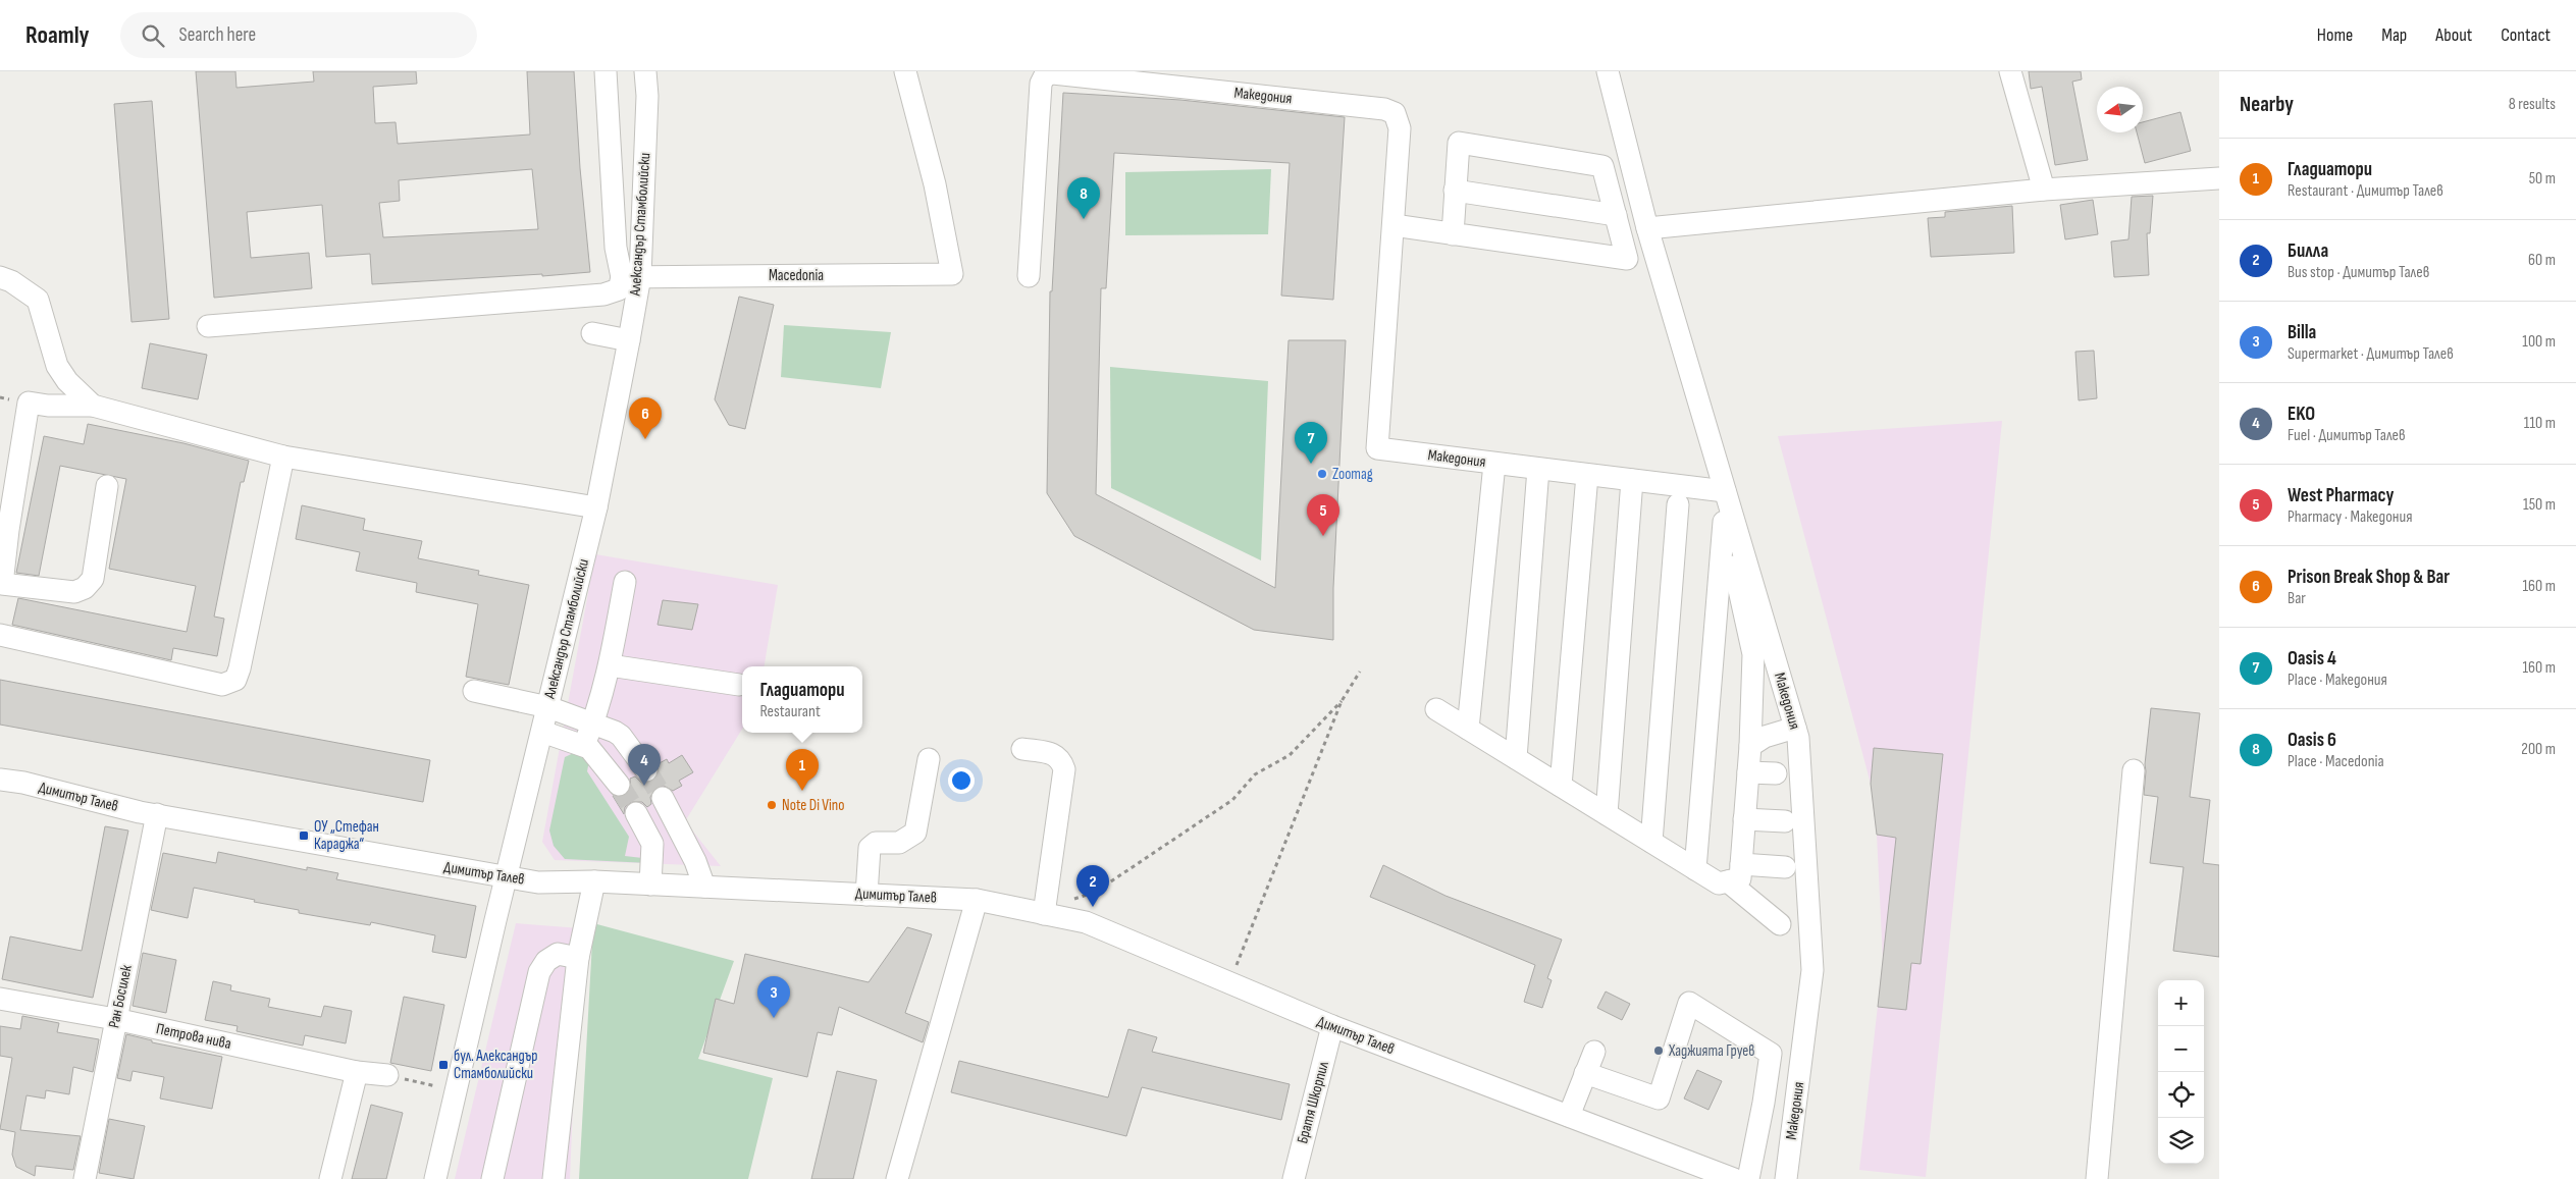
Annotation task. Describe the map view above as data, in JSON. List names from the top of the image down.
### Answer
{
  "streets": {
    "street": [
      "Македония",
      "Александър Стамболийски",
      "Macedonia",
      "Димитър Талев",
      "Ран Босилек",
      "Петрова нива",
      "Братя Шкорпил"
    ]
  },
  "crossings": [
    ["Александър Стамболийски", "Macedonia"],
    ["Александър Стамболийски", "Димитър Талев"],
    ["Димитър Талев", "Ран Босилек"],
    ["Димитър Талев", "Братя Шкорпил"],
    ["Ран Босилек", "Петрова нива"]
  ],
  "places": {
    "other": ["Zoomag", "Note Di Vino", "Хаджията Груев"],
    "transit": ["ОУ „Стефан Караджа“", "бул. Александър Стамболийски"]
  },
  "north": "left",
  "page": {
    "header": "Roamly",
    "search": "Search here",
    "nav": [
      "Home",
      "Map",
      "About",
      "Contact"
    ],
    "heading": ["Nearby", "8 results"],
    "list": [
      {
        "mark": "1",
        "name": "Гладиатори",
        "note": "Restaurant · Димитър Талев",
        "value": "50 m"
      },
      {
        "mark": "2",
        "name": "Билла",
        "note": "Bus stop · Димитър Талев",
        "value": "60 m"
      },
      {
        "mark": "3",
        "name": "Billa",
        "note": "Supermarket · Димитър Талев",
        "value": "100 m"
      },
      {
        "mark": "4",
        "name": "EKO",
        "note": "Fuel · Димитър Талев",
        "value": "110 m"
      },
      {
        "mark": "5",
        "name": "West Pharmacy",
        "note": "Pharmacy · Македония",
        "value": "150 m"
      },
      {
        "mark": "6",
        "name": "Prison Break Shop & Bar",
        "note": "Bar",
        "value": "160 m"
      },
      {
        "mark": "7",
        "name": "Oasis 4",
        "note": "Place · Македония",
        "value": "160 m"
      },
      {
        "mark": "8",
        "name": "Oasis 6",
        "note": "Place · Macedonia",
        "value": "200 m"
      }
    ],
    "pins": [
      "8",
      "6",
      "7",
      "5",
      "4",
      "1",
      "2",
      "3"
    ],
    "popup": ["Гладиатори", "Restaurant"],
    "map_buttons": ["+", "−"]
  }
}
